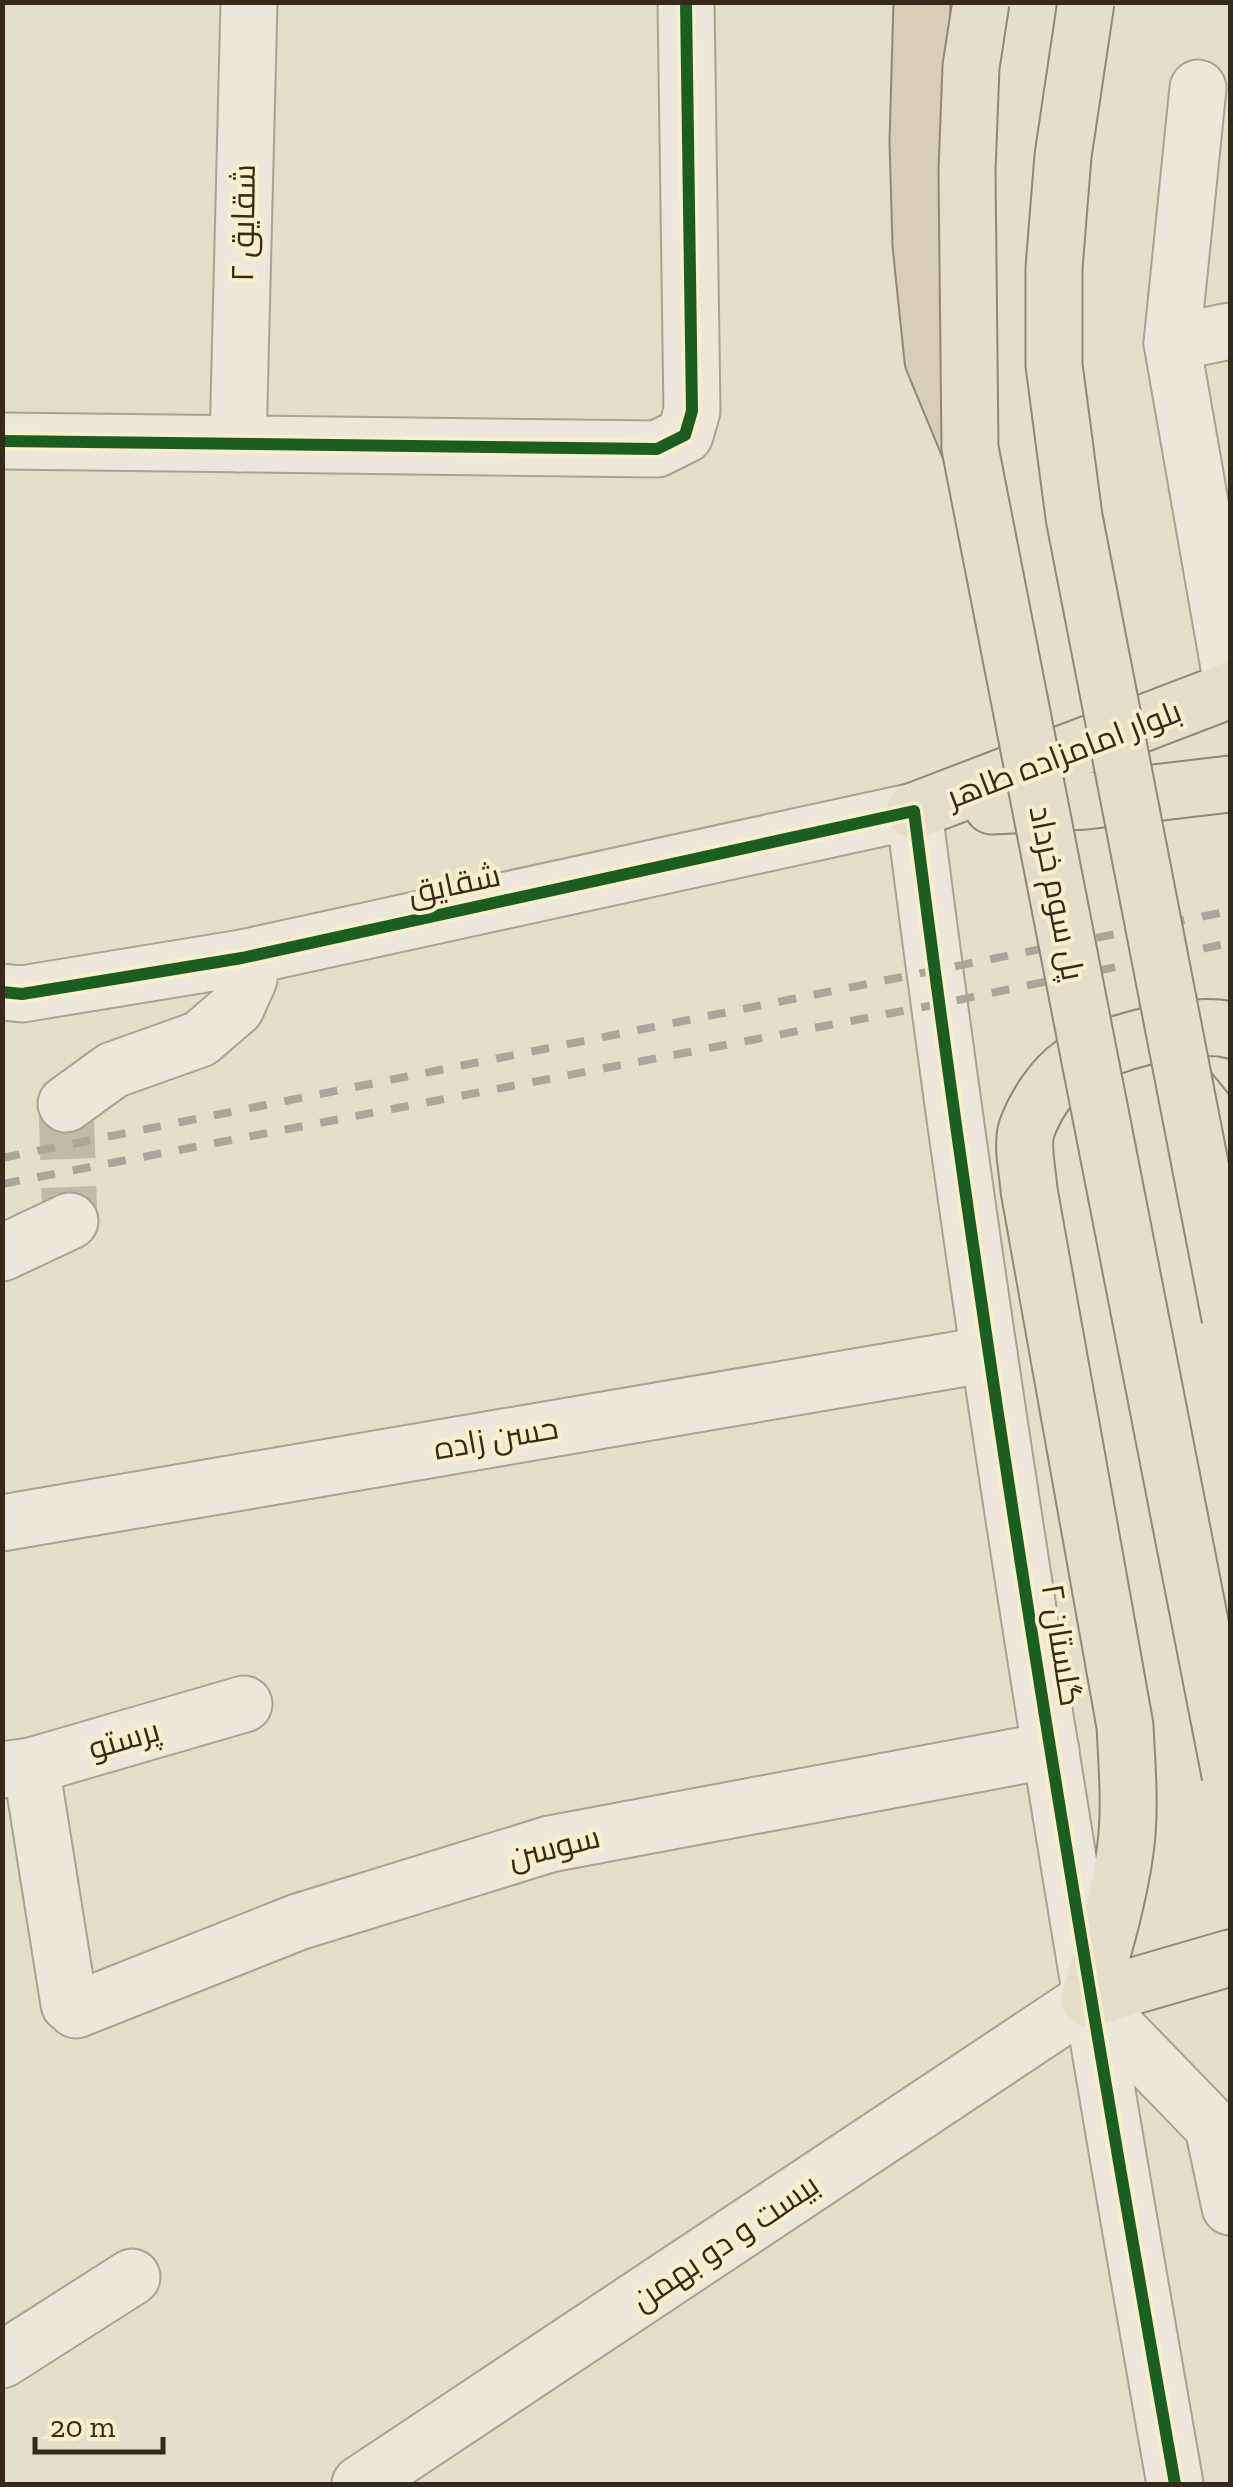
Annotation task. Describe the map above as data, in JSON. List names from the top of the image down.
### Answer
{
  "streets": {
    "main road": ["بلوار امامزاده طاهر", "پل سوم خرداد"],
    "street": [
      "شقایق ۲",
      "شقایق",
      "حسن زاده",
      "گلستان ۲",
      "پرستو",
      "سوسن",
      "بیست و دو بهمن"
    ]
  },
  "crossings": [
    ["بلوار امامزاده طاهر", "شقایق"],
    ["بلوار امامزاده طاهر", "گلستان ۲"],
    ["شقایق", "گلستان ۲"],
    ["حسن زاده", "گلستان ۲"],
    ["گلستان ۲", "سوسن"],
    ["گلستان ۲", "بیست و دو بهمن"],
    ["پرستو", "سوسن"]
  ],
  "scale_bar": "20 m"
}
